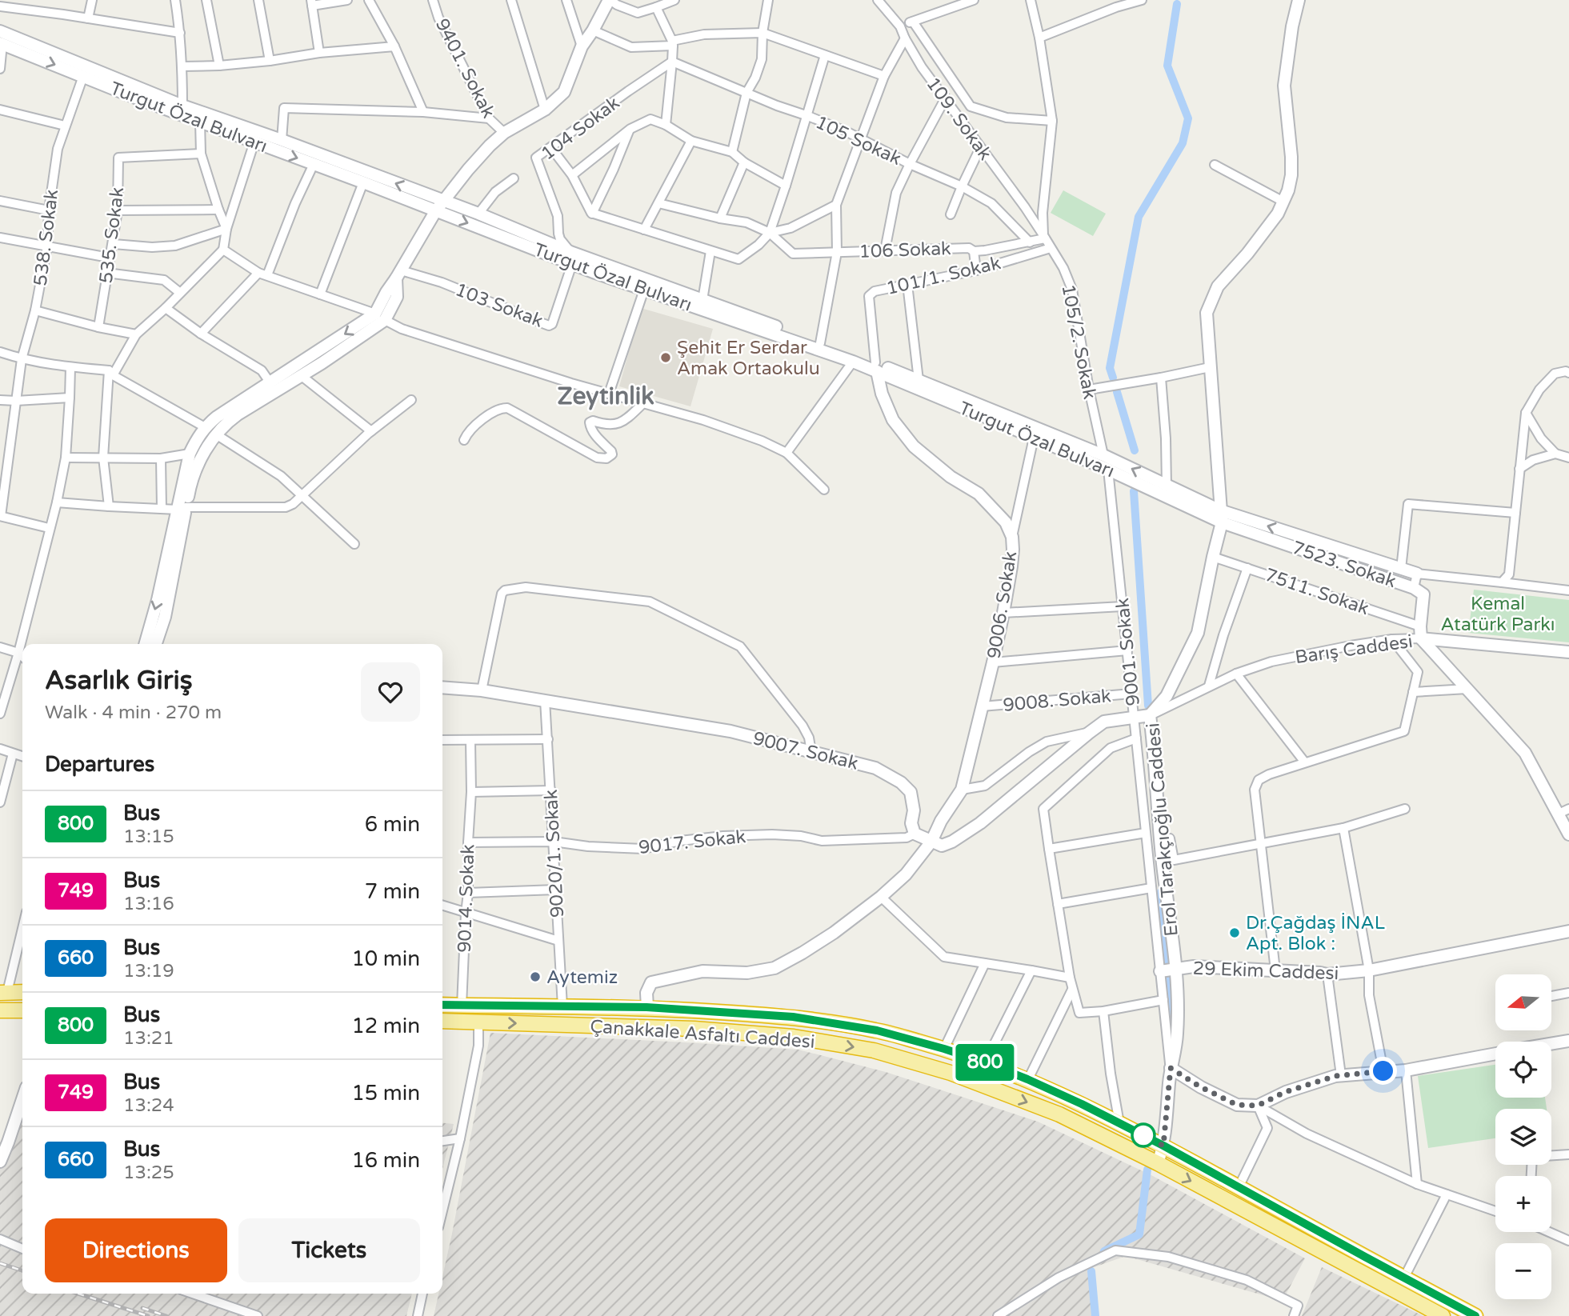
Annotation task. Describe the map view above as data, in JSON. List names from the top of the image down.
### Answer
{
  "streets": {
    "highway": ["Çanakkale Asfaltı Caddesi"],
    "street": [
      "9401. Sokak",
      "Turgut Özal Bulvarı",
      "109. Sokak",
      "104 Sokak",
      "105 Sokak",
      "535. Sokak",
      "538. Sokak",
      "106 Sokak",
      "101/1. Sokak",
      "103 Sokak",
      "105/2. Sokak",
      "7523. Sokak",
      "7511. Sokak",
      "9006. Sokak",
      "Barış Caddesi",
      "9001. Sokak",
      "9008. Sokak",
      "9007. Sokak",
      "Erol Tarakçıoğlu Caddesi",
      "9017. Sokak",
      "9020/1. Sokak",
      "9014. Sokak",
      "29 Ekim Caddesi"
    ]
  },
  "crossings": [
    ["Turgut Özal Bulvarı", "104 Sokak"],
    ["Turgut Özal Bulvarı", "538. Sokak"],
    ["Turgut Özal Bulvarı", "101/1. Sokak"],
    ["Turgut Özal Bulvarı", "103 Sokak"],
    ["Turgut Özal Bulvarı", "105/2. Sokak"],
    ["Turgut Özal Bulvarı", "7523. Sokak"],
    ["Turgut Özal Bulvarı", "9006. Sokak"],
    ["Turgut Özal Bulvarı", "9001. Sokak"],
    ["Turgut Özal Bulvarı", "Erol Tarakçıoğlu Caddesi"],
    ["109. Sokak", "106 Sokak"],
    ["109. Sokak", "105/2. Sokak"],
    ["104 Sokak", "105 Sokak"],
    ["104 Sokak", "103 Sokak"],
    ["105 Sokak", "106 Sokak"],
    ["106 Sokak", "105/2. Sokak"],
    ["101/1. Sokak", "105/2. Sokak"],
    ["101/1. Sokak", "9006. Sokak"],
    ["7523. Sokak", "7511. Sokak"],
    ["7523. Sokak", "Barış Caddesi"],
    ["7523. Sokak", "Erol Tarakçıoğlu Caddesi"],
    ["7511. Sokak", "Erol Tarakçıoğlu Caddesi"],
    ["9006. Sokak", "9008. Sokak"],
    ["Barış Caddesi", "Erol Tarakçıoğlu Caddesi"],
    ["9001. Sokak", "9008. Sokak"],
    ["9001. Sokak", "Erol Tarakçıoğlu Caddesi"],
    ["9001. Sokak", "29 Ekim Caddesi"],
    ["9007. Sokak", "9017. Sokak"],
    ["9007. Sokak", "9020/1. Sokak"],
    ["Erol Tarakçıoğlu Caddesi", "29 Ekim Caddesi"],
    ["Erol Tarakçıoğlu Caddesi", "Çanakkale Asfaltı Caddesi"],
    ["9017. Sokak", "9020/1. Sokak"],
    ["9017. Sokak", "9014. Sokak"],
    ["9020/1. Sokak", "Çanakkale Asfaltı Caddesi"],
    ["9014. Sokak", "Çanakkale Asfaltı Caddesi"]
  ],
  "districts": ["Zeytinlik"],
  "parks": ["Kemal Atatürk Parkı"],
  "places": ["Şehit Er Serdar Amak Ortaokulu", "Dr.Çağdaş İNAL Apt. Blok :", "Aytemiz"],
  "lines": ["bus line 800"],
  "north": "left",
  "page": {
    "on_map": "800",
    "heading": [
      ["Asarlık Giriş", "Walk · 4 min · 270 m"],
      "Departures"
    ],
    "list": [
      {
        "mark": "800",
        "name": "Bus",
        "note": "13:15",
        "value": "6 min"
      },
      {
        "mark": "749",
        "name": "Bus",
        "note": "13:16",
        "value": "7 min"
      },
      {
        "mark": "660",
        "name": "Bus",
        "note": "13:19",
        "value": "10 min"
      },
      {
        "mark": "800",
        "name": "Bus",
        "note": "13:21",
        "value": "12 min"
      },
      {
        "mark": "749",
        "name": "Bus",
        "note": "13:24",
        "value": "15 min"
      },
      {
        "mark": "660",
        "name": "Bus",
        "note": "13:25",
        "value": "16 min"
      }
    ],
    "map_buttons": ["+", "−"],
    "buttons": ["Directions", "Tickets"]
  }
}
